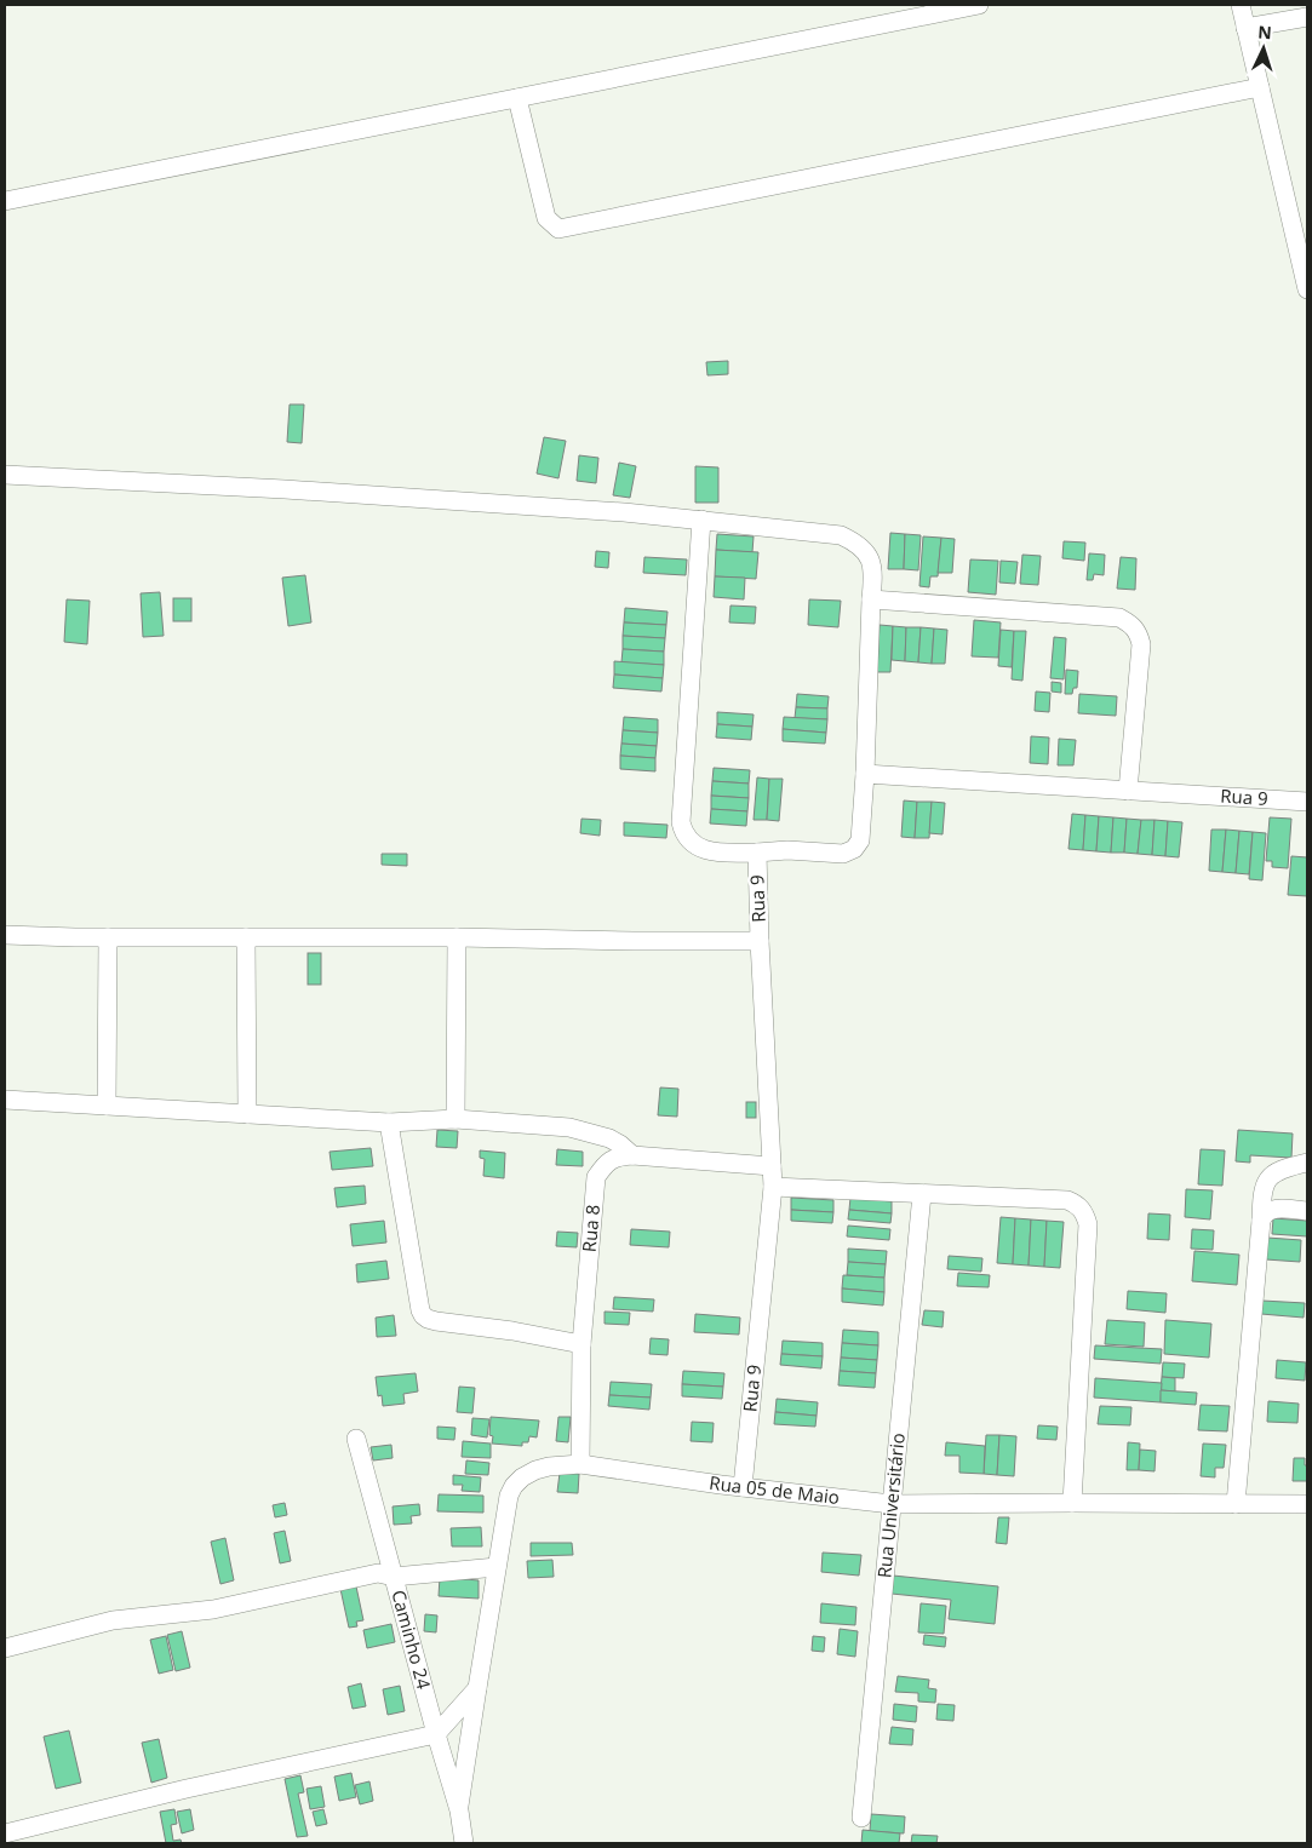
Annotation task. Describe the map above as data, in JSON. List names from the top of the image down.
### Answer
{
  "streets": {
    "street": [
      "Rua 9",
      "Rua 8",
      "Rua 05 de Maio",
      "Rua Universitário",
      "Caminho 24"
    ]
  },
  "crossings": [
    ["Rua 9", "Rua 8"],
    ["Rua 9", "Rua 05 de Maio"],
    ["Rua 8", "Rua 05 de Maio"],
    ["Rua 05 de Maio", "Rua Universitário"],
    ["Rua 05 de Maio", "Caminho 24"]
  ],
  "north": "top"
}
